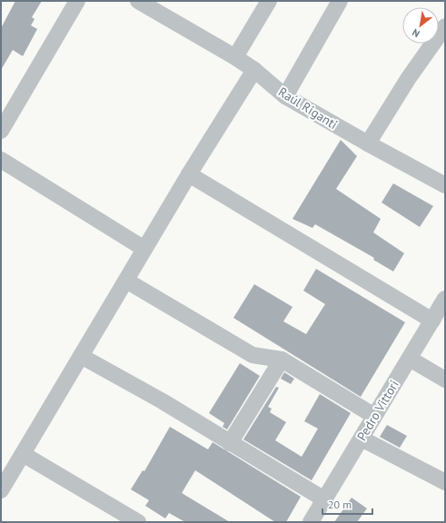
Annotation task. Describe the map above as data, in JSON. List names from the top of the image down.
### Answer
{
  "streets": {
    "street": ["Raúl Riganti", "Pedro Vittori"]
  },
  "scale_bar": "20 m",
  "north": "bottom left"
}
